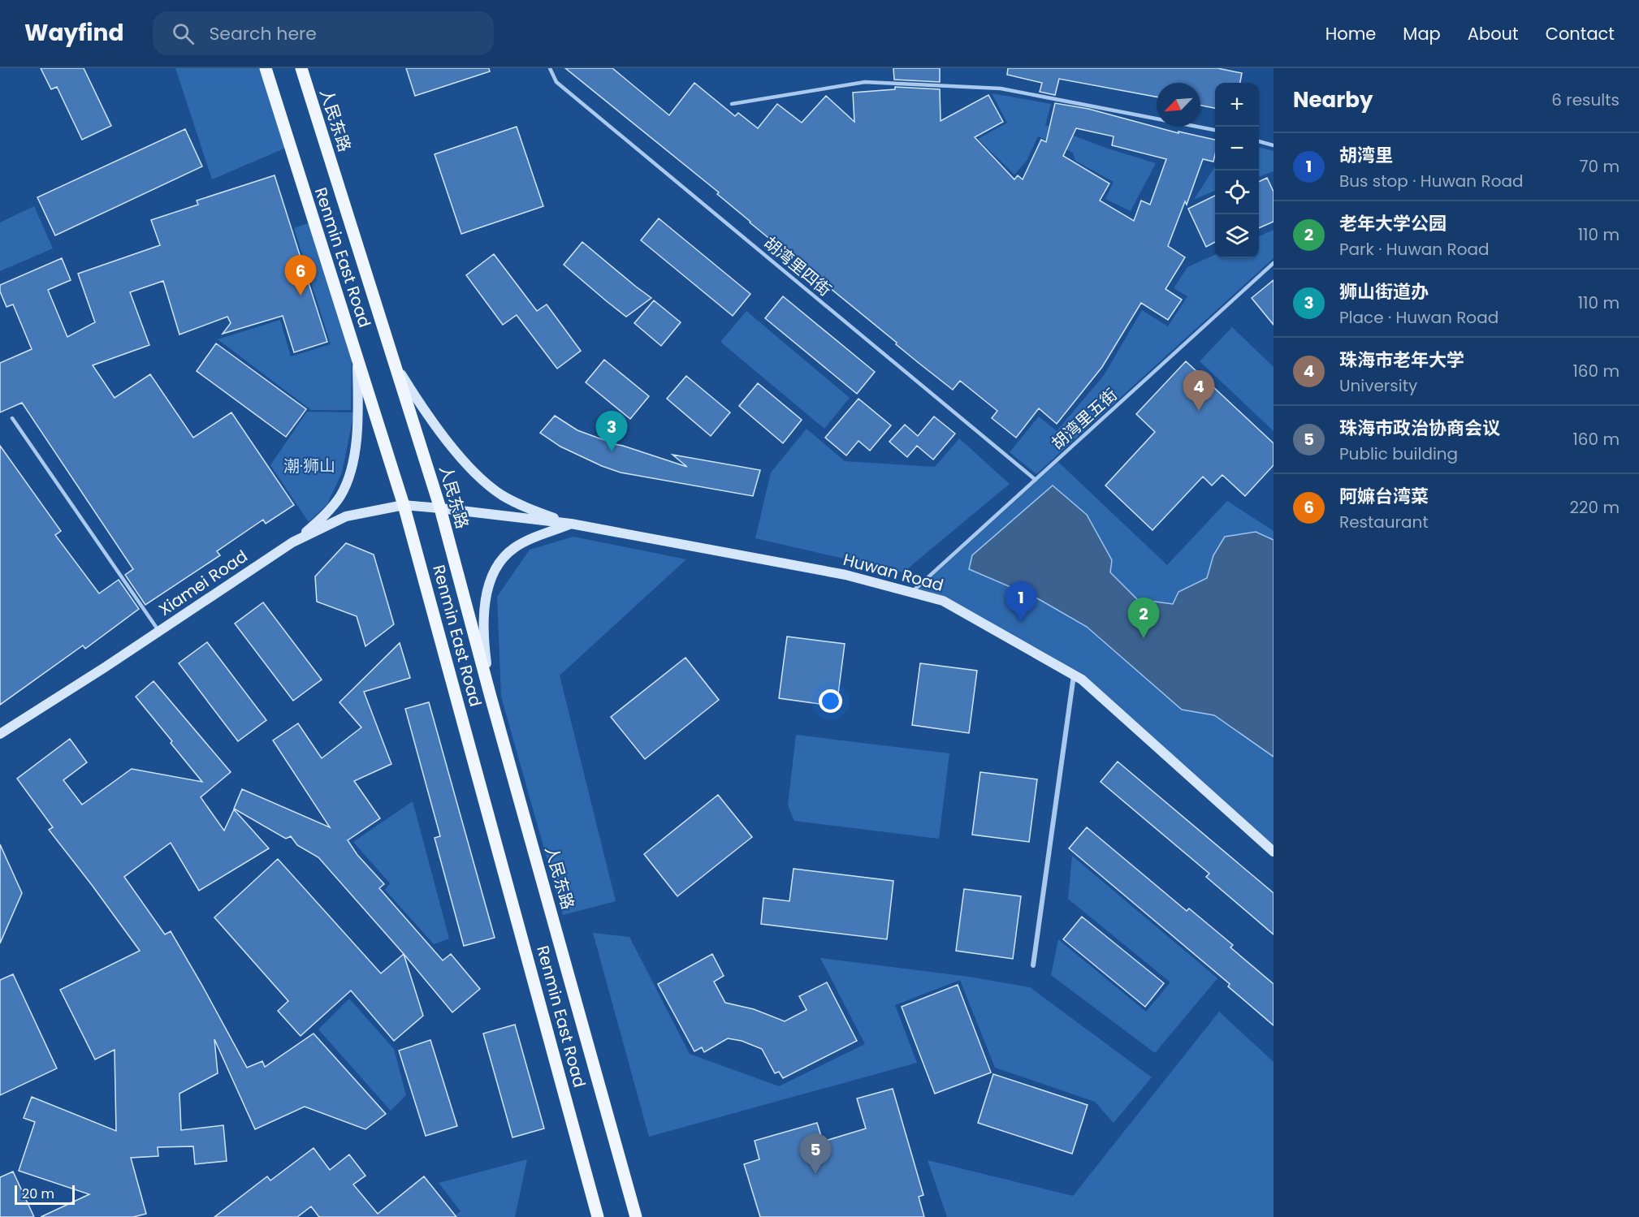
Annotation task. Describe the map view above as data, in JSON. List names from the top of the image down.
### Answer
{
  "streets": {
    "main road": ["人民东路", "Renmin East Road"],
    "street": ["Huwan Road", "Xiamei Road"],
    "lane": ["胡湾里四街", "胡湾里五街"]
  },
  "crossings": [
    ["人民东路", "Xiamei Road"],
    ["Renmin East Road", "Xiamei Road"],
    ["胡湾里四街", "胡湾里五街"],
    ["胡湾里五街", "Huwan Road"],
    ["Huwan Road", "Xiamei Road"]
  ],
  "parks": ["潮·狮山"],
  "scale_bar": "20 m",
  "north": "bottom left",
  "page": {
    "header": "Wayfind",
    "search": "Search here",
    "nav": [
      "Home",
      "Map",
      "About",
      "Contact"
    ],
    "heading": ["Nearby", "6 results"],
    "map_buttons": ["+", "−"],
    "list": [
      {
        "mark": "1",
        "name": "胡湾里",
        "note": "Bus stop · Huwan Road",
        "value": "70 m"
      },
      {
        "mark": "2",
        "name": "老年大学公园",
        "note": "Park · Huwan Road",
        "value": "110 m"
      },
      {
        "mark": "3",
        "name": "狮山街道办",
        "note": "Place · Huwan Road",
        "value": "110 m"
      },
      {
        "mark": "4",
        "name": "珠海市老年大学",
        "note": "University",
        "value": "160 m"
      },
      {
        "mark": "5",
        "name": "珠海市政治协商会议",
        "note": "Public building",
        "value": "160 m"
      },
      {
        "mark": "6",
        "name": "阿嫲台湾菜",
        "note": "Restaurant",
        "value": "220 m"
      }
    ],
    "pins": [
      "6",
      "4",
      "3",
      "1",
      "2",
      "5"
    ],
    "scale": "20 m"
  }
}
